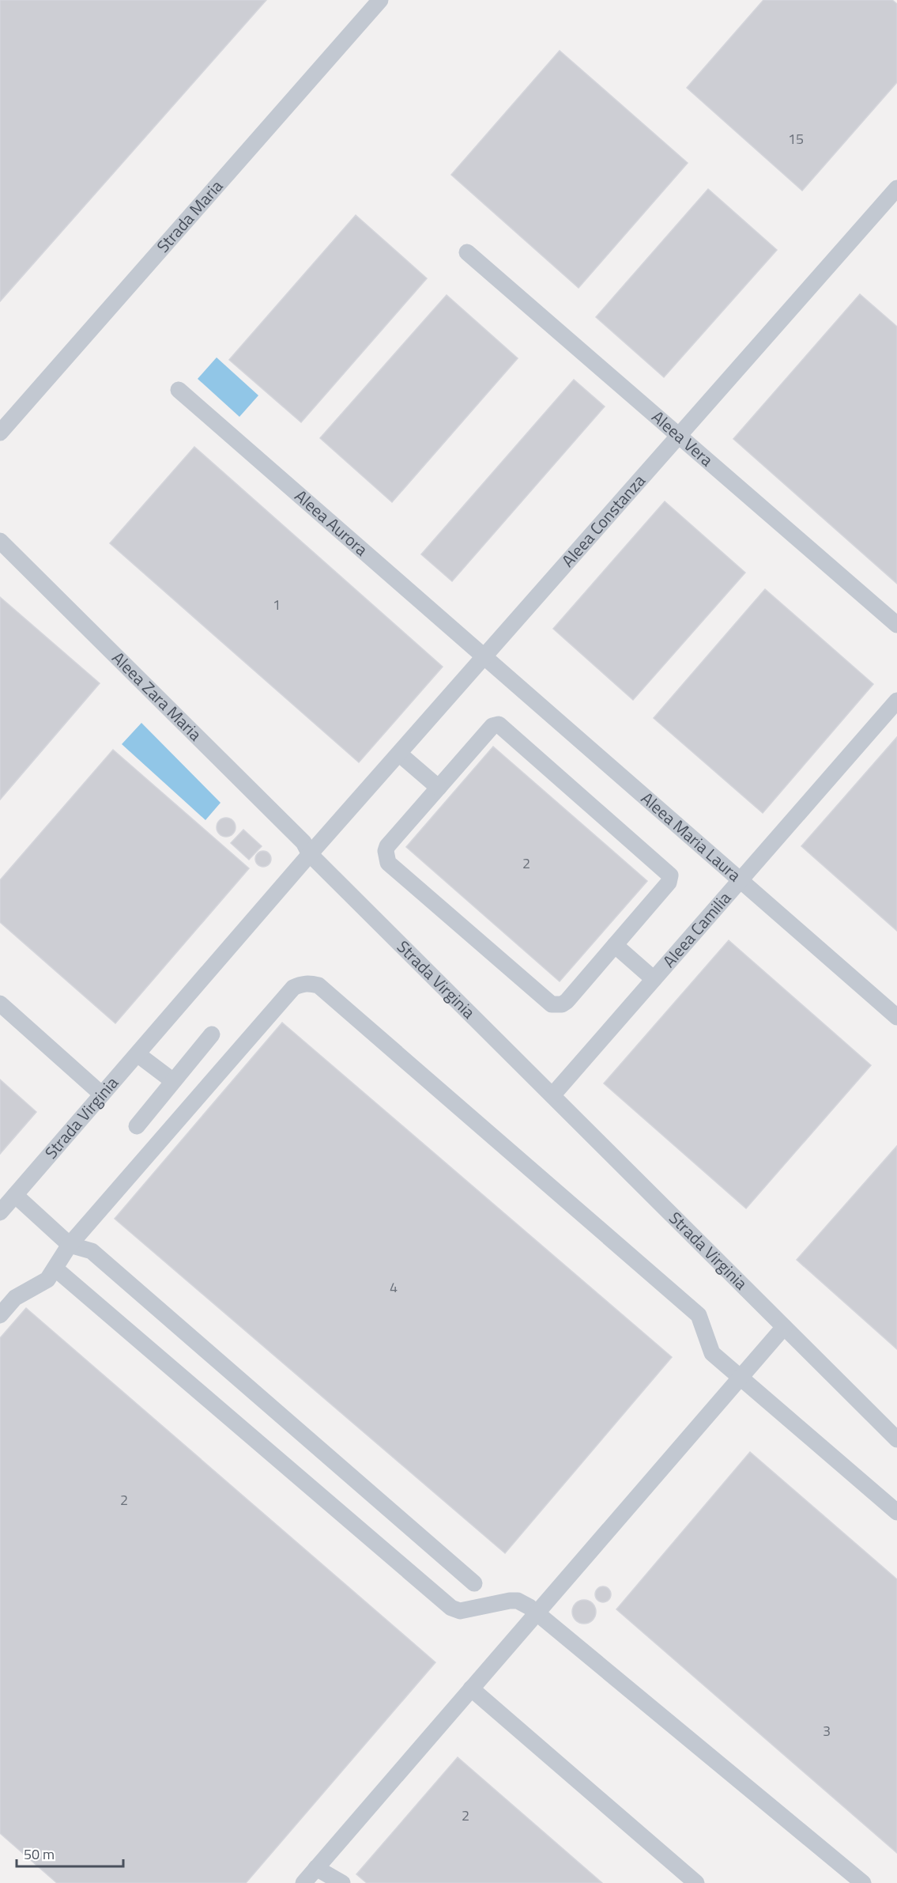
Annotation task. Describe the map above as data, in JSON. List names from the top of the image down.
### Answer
{
  "streets": {
    "street": [
      "Strada Maria",
      "Aleea Vera",
      "Aleea Constanza",
      "Aleea Aurora",
      "Aleea Zara Maria",
      "Aleea Maria Laura",
      "Aleea Camilia",
      "Strada Virginia"
    ]
  },
  "crossings": [
    ["Aleea Vera", "Aleea Constanza"],
    ["Aleea Constanza", "Aleea Aurora"],
    ["Aleea Constanza", "Aleea Zara Maria"],
    ["Aleea Constanza", "Aleea Maria Laura"],
    ["Aleea Constanza", "Strada Virginia"],
    ["Aleea Aurora", "Aleea Maria Laura"],
    ["Aleea Zara Maria", "Strada Virginia"],
    ["Aleea Maria Laura", "Aleea Camilia"],
    ["Aleea Camilia", "Strada Virginia"]
  ],
  "house_numbers": [
    "15",
    "1",
    "2",
    "4",
    "2",
    "3",
    "2"
  ],
  "scale_bar": "50 m"
}
